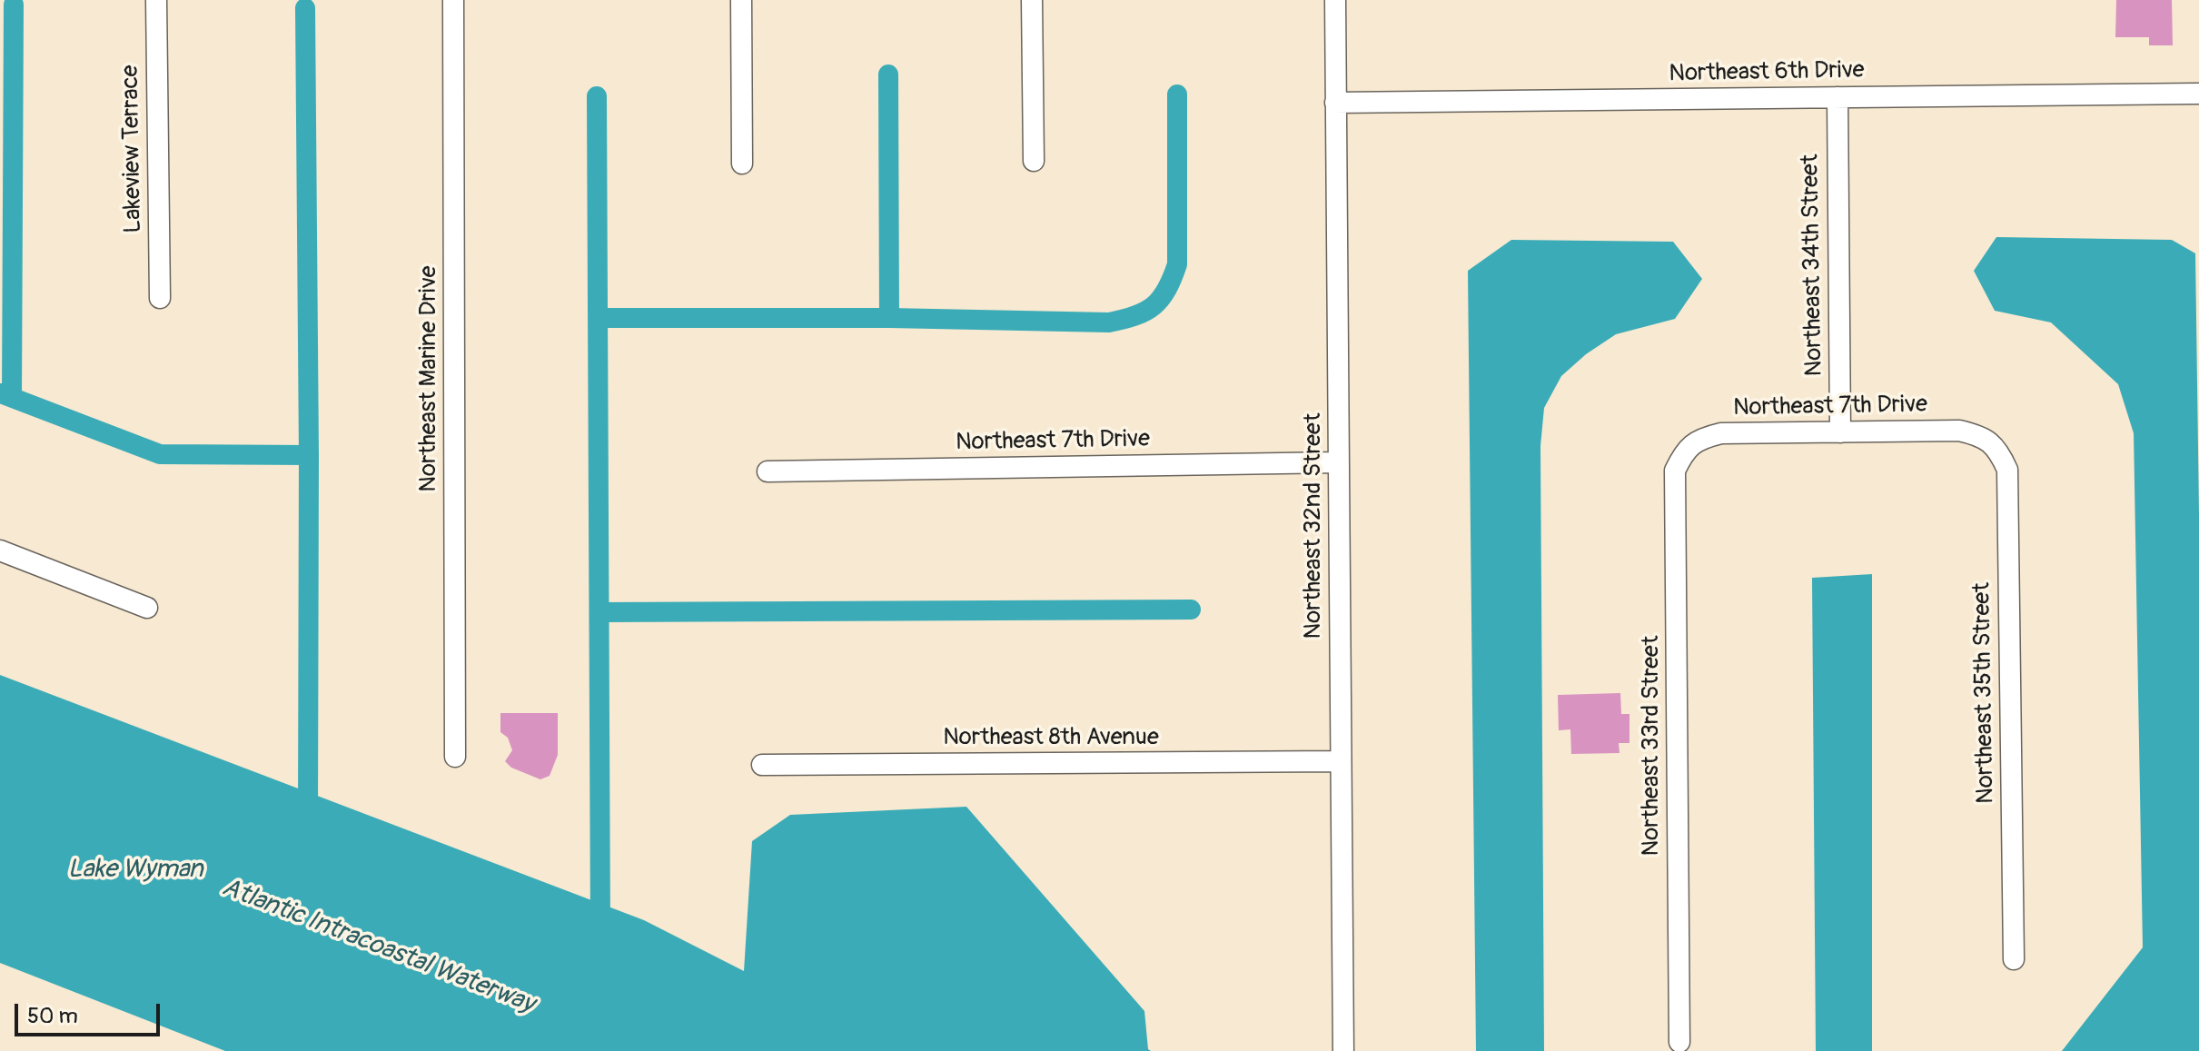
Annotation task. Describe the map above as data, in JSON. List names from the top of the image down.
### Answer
{
  "streets": {
    "street": [
      "Northeast 6th Drive",
      "Lakeview Terrace",
      "Northeast 34th Street",
      "Northeast Marine Drive",
      "Northeast 7th Drive",
      "Northeast 32nd Street",
      "Northeast 35th Street",
      "Northeast 8th Avenue",
      "Northeast 33rd Street"
    ]
  },
  "crossings": [
    ["Northeast 6th Drive", "Northeast 34th Street"],
    ["Northeast 6th Drive", "Northeast 32nd Street"],
    ["Northeast 34th Street", "Northeast 7th Drive"],
    ["Northeast 7th Drive", "Northeast 32nd Street"],
    ["Northeast 7th Drive", "Northeast 35th Street"],
    ["Northeast 7th Drive", "Northeast 33rd Street"],
    ["Northeast 32nd Street", "Northeast 8th Avenue"]
  ],
  "water": ["Lake Wyman", "Atlantic Intracoastal Waterway"],
  "scale_bar": "50 m"
}
